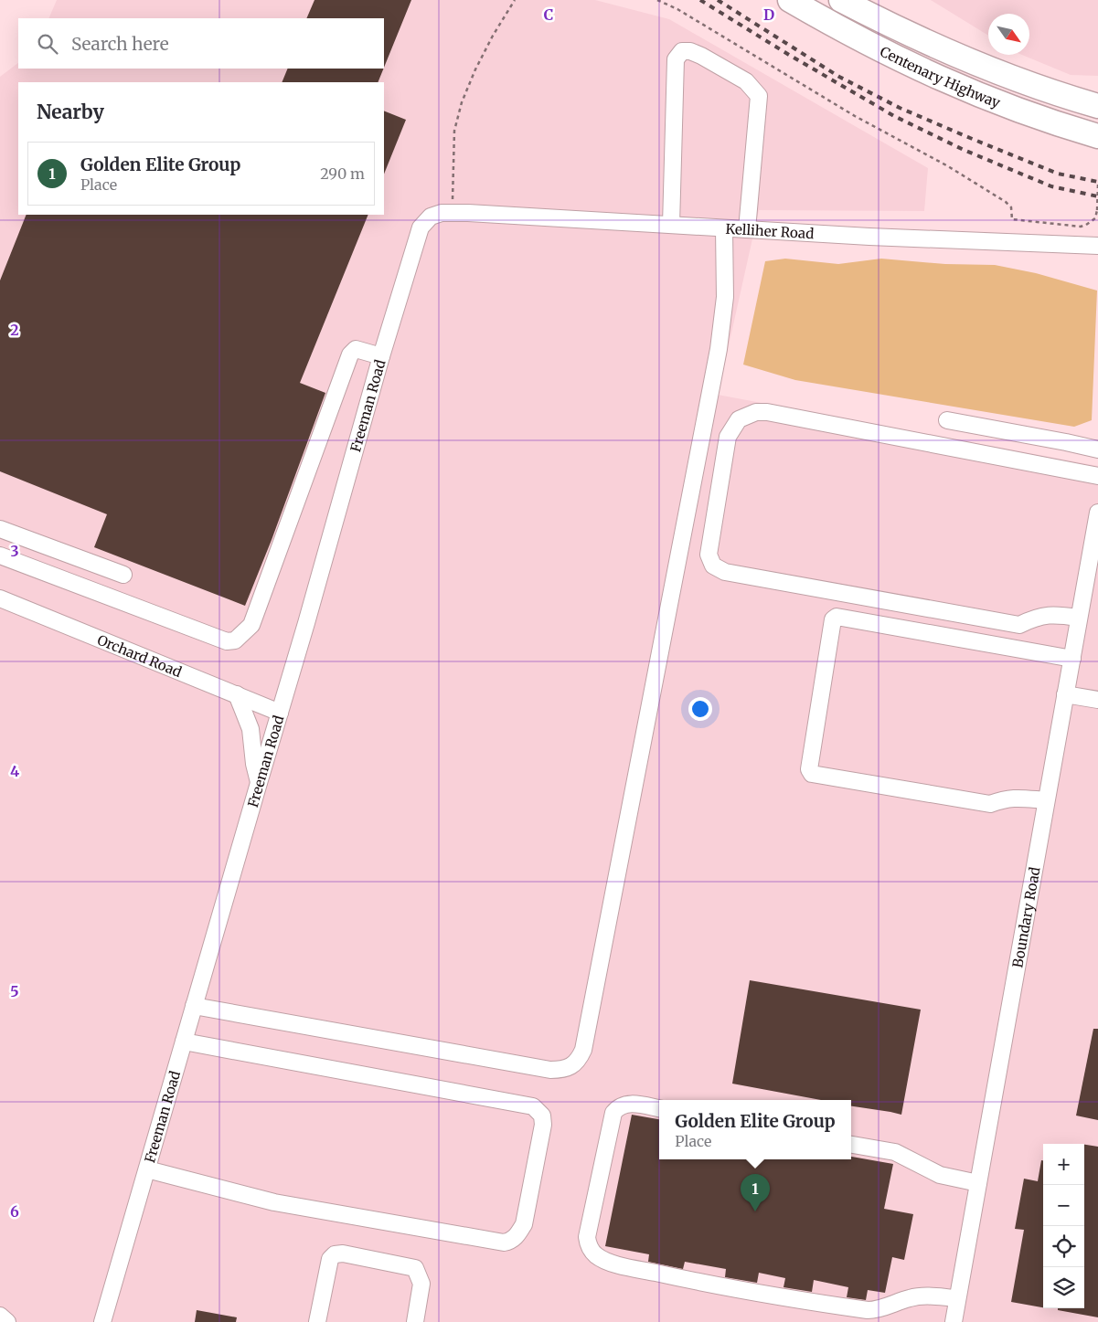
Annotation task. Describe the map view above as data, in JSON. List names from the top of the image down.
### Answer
{
  "streets": {
    "highway": ["Centenary Highway"],
    "street": [
      "Kelliher Road",
      "Freeman Road",
      "Orchard Road",
      "Boundary Road"
    ]
  },
  "crossings": [
    ["Kelliher Road", "Freeman Road"],
    ["Freeman Road", "Orchard Road"]
  ],
  "north": "bottom right",
  "page": {
    "search": "Search here",
    "heading": "Nearby",
    "list": [
      {
        "mark": "1",
        "name": "Golden Elite Group",
        "note": "Place",
        "value": "290 m"
      }
    ],
    "popup": ["Golden Elite Group", "Place"],
    "map_buttons": ["+", "−"],
    "pins": "1"
  },
  "grid": {
    "columns": ["C", "D"],
    "rows": [
      "2",
      "3",
      "4",
      "5",
      "6"
    ]
  }
}
